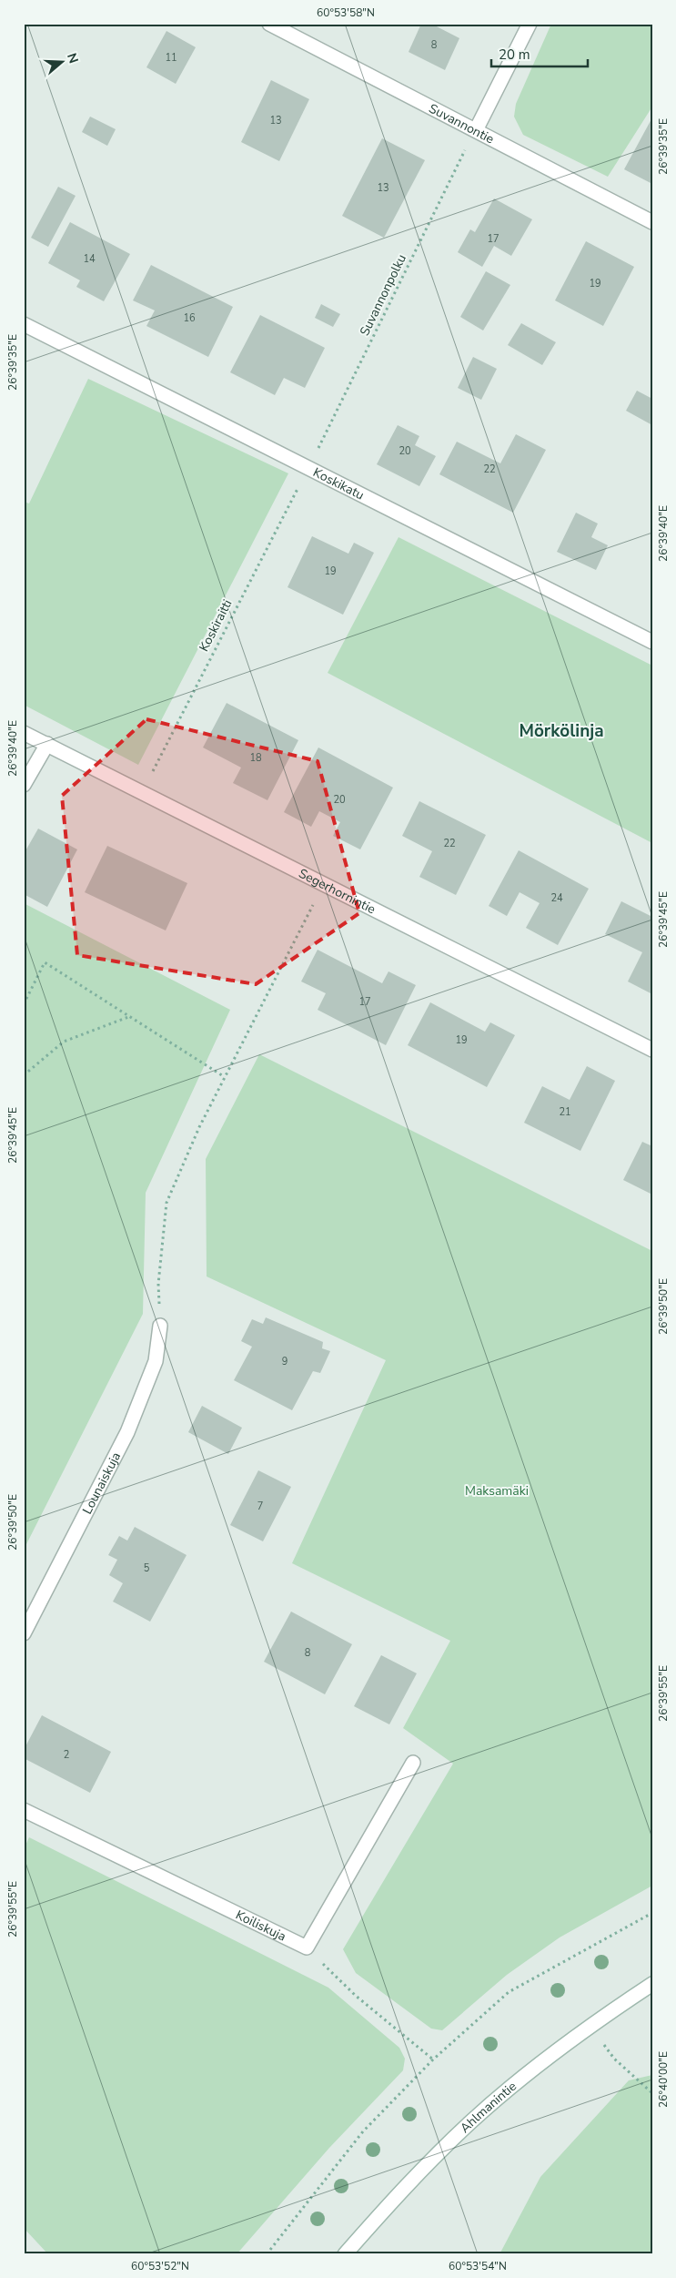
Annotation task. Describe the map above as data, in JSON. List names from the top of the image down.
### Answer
{
  "streets": {
    "street": [
      "Suvannontie",
      "Koskikatu",
      "Segerhornintie",
      "Lounaiskuja",
      "Koiliskuja",
      "Ahlmanintie"
    ],
    "path": ["Suvannonpolku", "Koskiraitti"]
  },
  "crossings": [
    ["Suvannontie", "Suvannonpolku"],
    ["Suvannonpolku", "Koskikatu"],
    ["Suvannonpolku", "Koskiraitti"],
    ["Koskikatu", "Koskiraitti"],
    ["Koskiraitti", "Segerhornintie"]
  ],
  "districts": ["Mörkölinja"],
  "parks": ["Maksamäki"],
  "house_numbers": [
    "8",
    "11",
    "13",
    "13",
    "17",
    "14",
    "19",
    "16",
    "20",
    "22",
    "19",
    "18",
    "20",
    "22",
    "24",
    "17",
    "19",
    "21",
    "9",
    "7",
    "5",
    "8",
    "2"
  ],
  "scale_bar": "20 m",
  "north": "right",
  "coordinates": [
    "60°53'58\"N",
    "26°39'35\"E",
    "26°39'40\"E",
    "26°39'45\"E",
    "26°39'50\"E",
    "26°39'55\"E",
    "26°40'00\"E",
    "60°53'52\"N",
    "60°53'54\"N"
  ]
}
